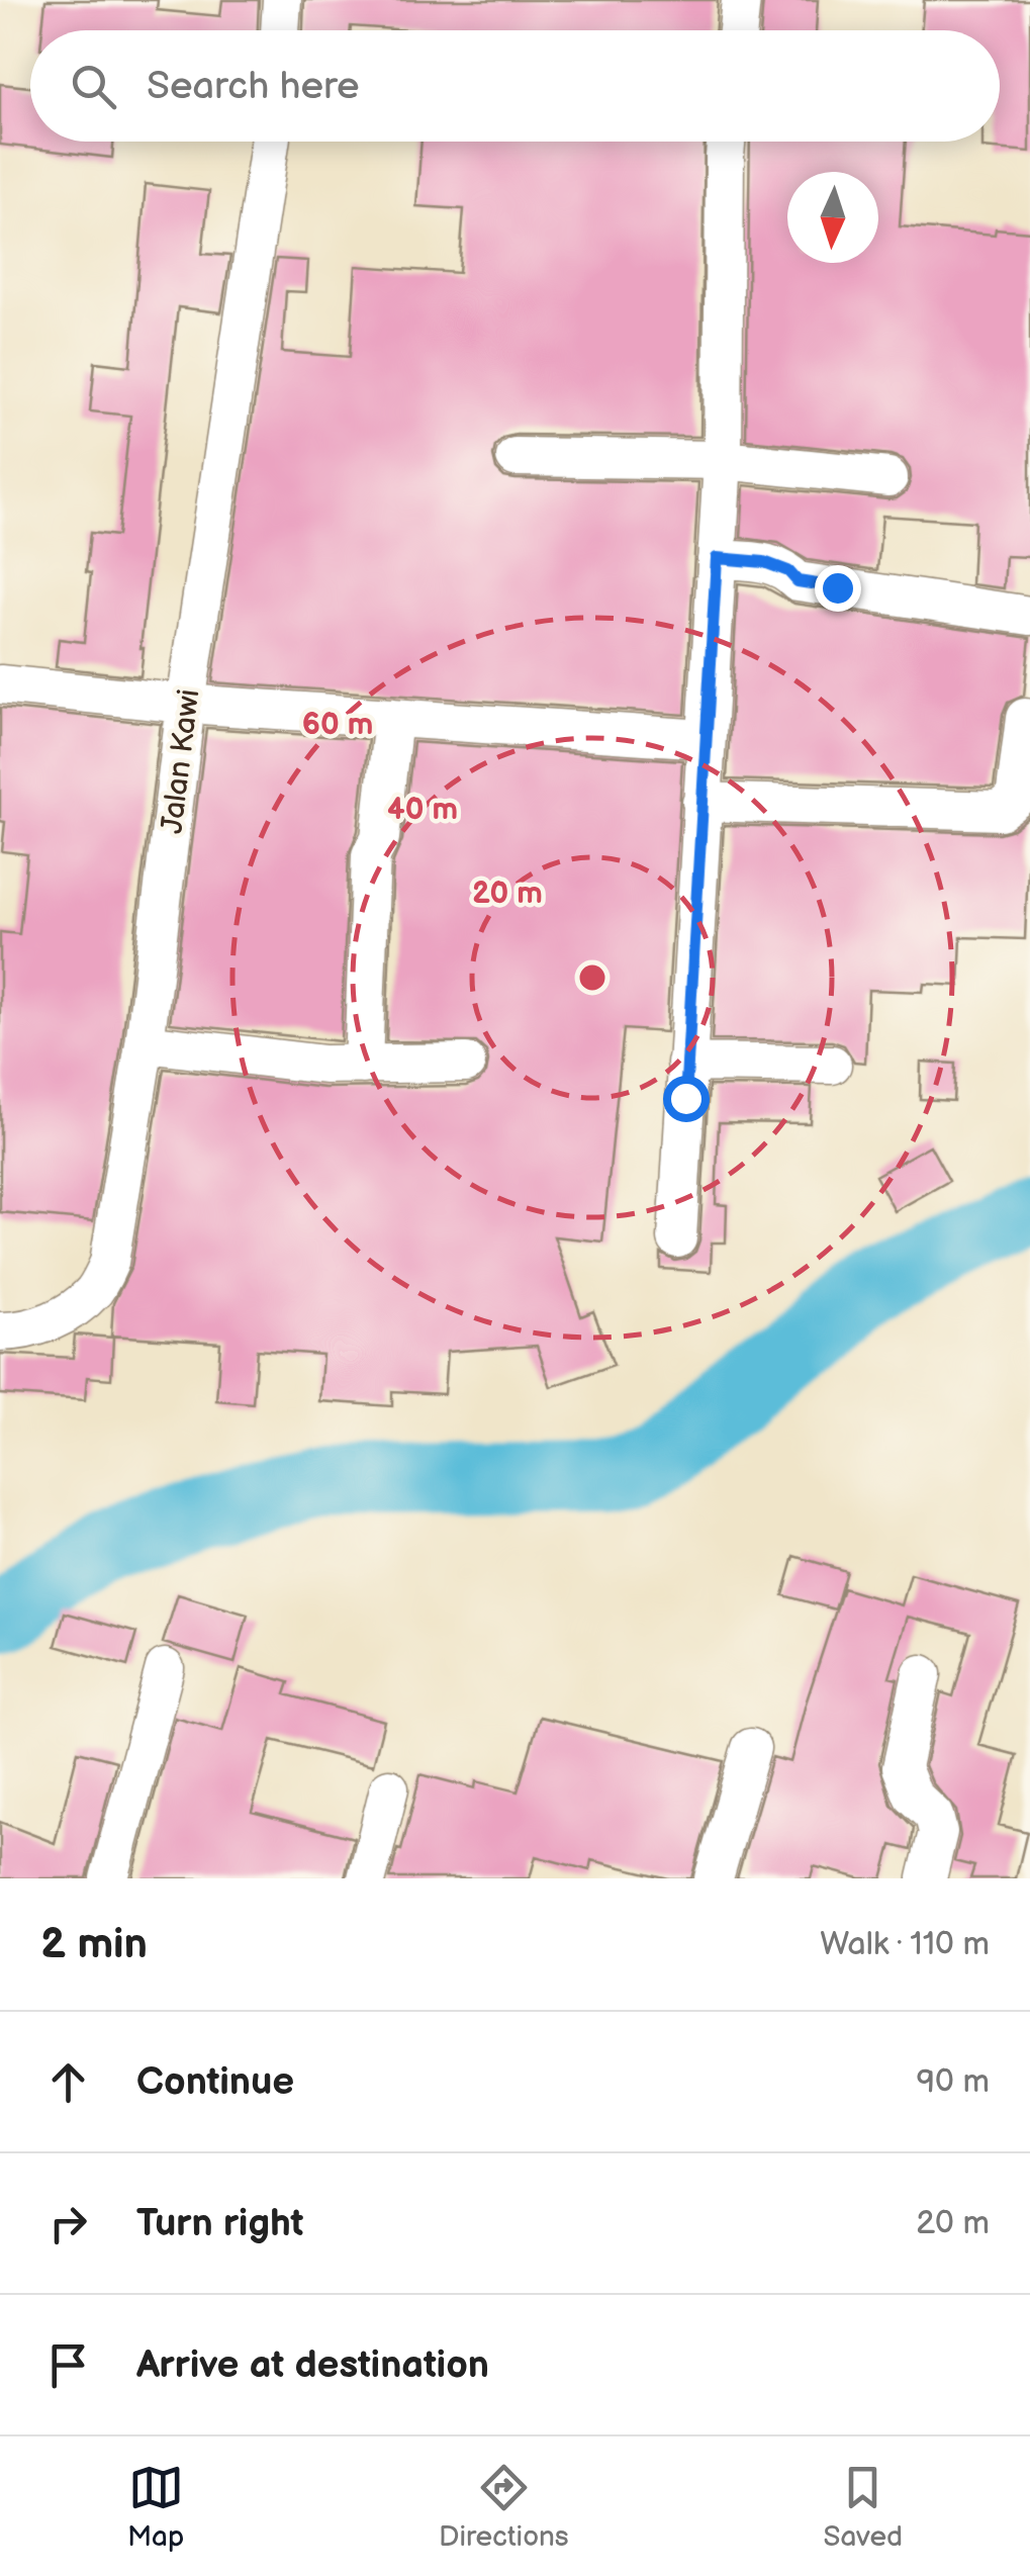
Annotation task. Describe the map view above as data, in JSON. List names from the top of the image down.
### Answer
{
  "streets": {
    "street": ["Jalan Kawi"]
  },
  "north": "bottom",
  "page": {
    "search": "Search here",
    "heading": ["2 min", "Walk · 110 m"],
    "list": [
      ["Continue", "90 m"],
      ["Turn right", "20 m"],
      "Arrive at destination"
    ],
    "nav": ["Map", "Directions", "Saved"]
  },
  "rings": ["60 m", "40 m", "20 m"]
}
